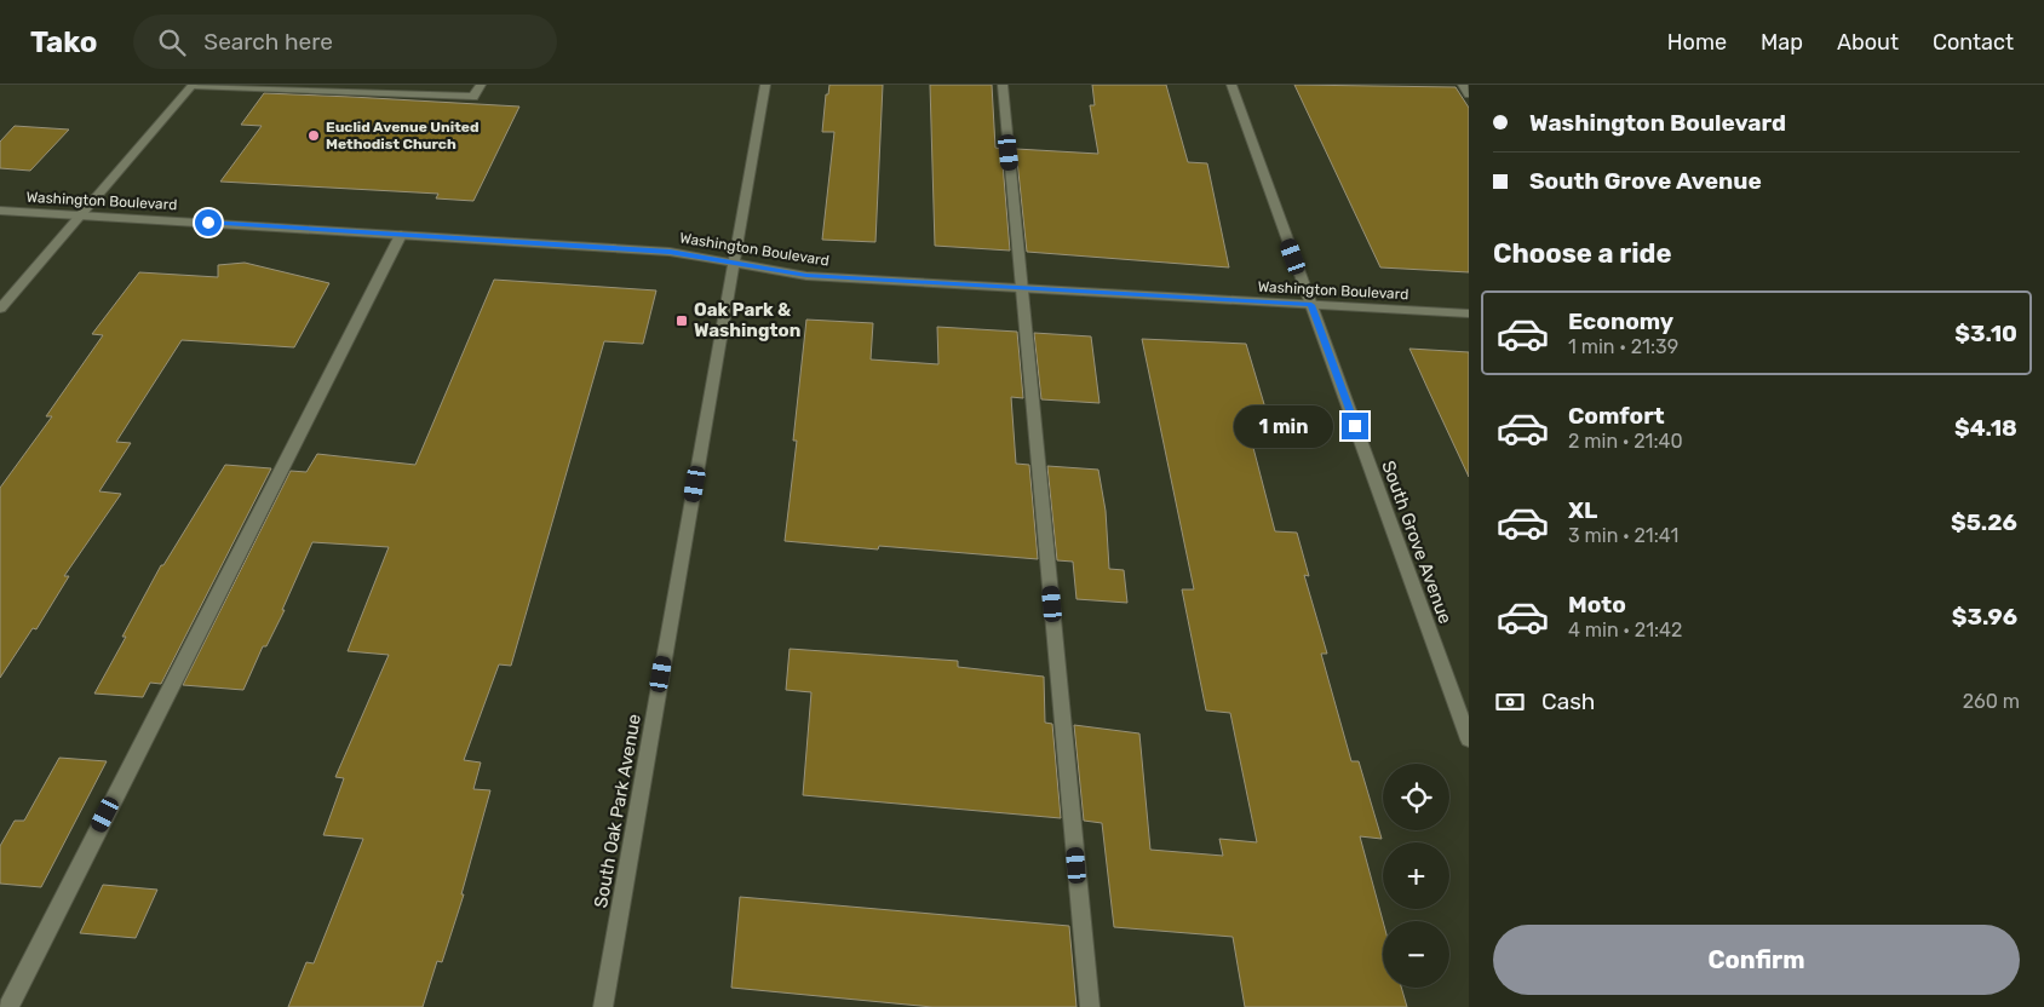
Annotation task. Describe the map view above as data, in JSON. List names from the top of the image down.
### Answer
{
  "streets": {
    "street": ["Washington Boulevard", "South Grove Avenue", "South Oak Park Avenue"]
  },
  "crossings": [
    ["Washington Boulevard", "South Grove Avenue"],
    ["Washington Boulevard", "South Oak Park Avenue"]
  ],
  "places": {
    "other": ["Euclid Avenue United Methodist Church"],
    "transit": ["Oak Park & Washington"]
  },
  "page": {
    "header": "Tako",
    "search": "Search here",
    "nav": [
      "Home",
      "Map",
      "About",
      "Contact"
    ],
    "banner": ["Washington Boulevard", "South Grove Avenue"],
    "heading": "Choose a ride",
    "list": [
      {
        "name": "Economy",
        "note": "1 min · 21:39",
        "value": "$3.10"
      },
      {
        "name": "Comfort",
        "note": "2 min · 21:40",
        "value": "$4.18"
      },
      {
        "name": "XL",
        "note": "3 min · 21:41",
        "value": "$5.26"
      },
      {
        "name": "Moto",
        "note": "4 min · 21:42",
        "value": "$3.96"
      }
    ],
    "bubble": "1 min",
    "pay": ["Cash", "260 m"],
    "map_buttons": ["+", "−"],
    "buttons": "Confirm"
  }
}
